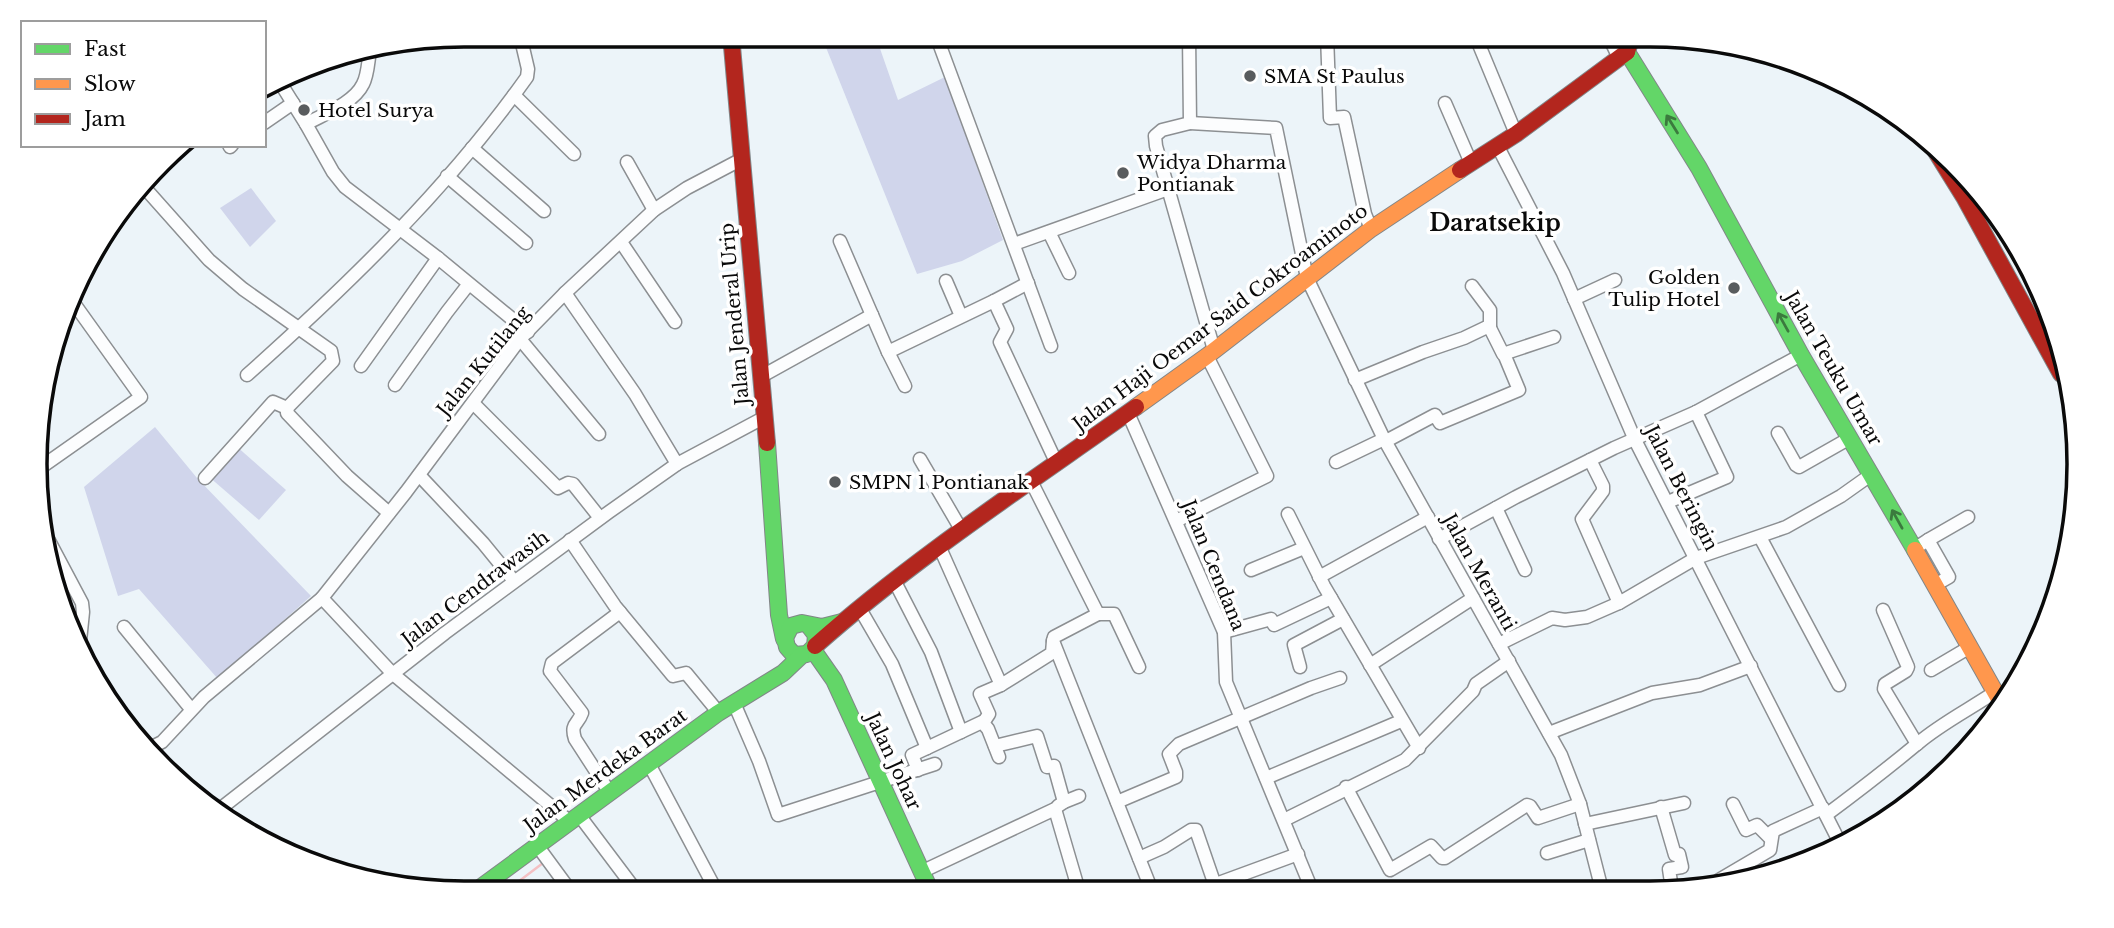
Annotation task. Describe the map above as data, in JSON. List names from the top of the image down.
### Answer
{
  "streets": {
    "street": [
      "Jalan Jenderal Urip",
      "Jalan Haji Oemar Said Cokroaminoto",
      "Jalan Kutilang",
      "Jalan Teuku Umar",
      "Jalan Beringin",
      "Jalan Cendana",
      "Jalan Meranti",
      "Jalan Cendrawasih",
      "Jalan Johar",
      "Jalan Merdeka Barat"
    ]
  },
  "crossings": [
    ["Jalan Jenderal Urip", "Jalan Haji Oemar Said Cokroaminoto"],
    ["Jalan Jenderal Urip", "Jalan Kutilang"],
    ["Jalan Jenderal Urip", "Jalan Cendrawasih"],
    ["Jalan Jenderal Urip", "Jalan Johar"],
    ["Jalan Jenderal Urip", "Jalan Merdeka Barat"],
    ["Jalan Haji Oemar Said Cokroaminoto", "Jalan Teuku Umar"],
    ["Jalan Haji Oemar Said Cokroaminoto", "Jalan Beringin"],
    ["Jalan Haji Oemar Said Cokroaminoto", "Jalan Cendana"],
    ["Jalan Haji Oemar Said Cokroaminoto", "Jalan Meranti"],
    ["Jalan Haji Oemar Said Cokroaminoto", "Jalan Johar"],
    ["Jalan Haji Oemar Said Cokroaminoto", "Jalan Merdeka Barat"],
    ["Jalan Johar", "Jalan Merdeka Barat"]
  ],
  "one_way": ["Jalan Teuku Umar"],
  "districts": ["Daratsekip"],
  "places": [
    "SMA St Paulus",
    "Hotel Surya",
    "Widya Dharma Pontianak",
    "Golden Tulip Hotel",
    "SMPN 1 Pontianak"
  ],
  "legend": ["Fast", "Slow", "Jam"]
}
